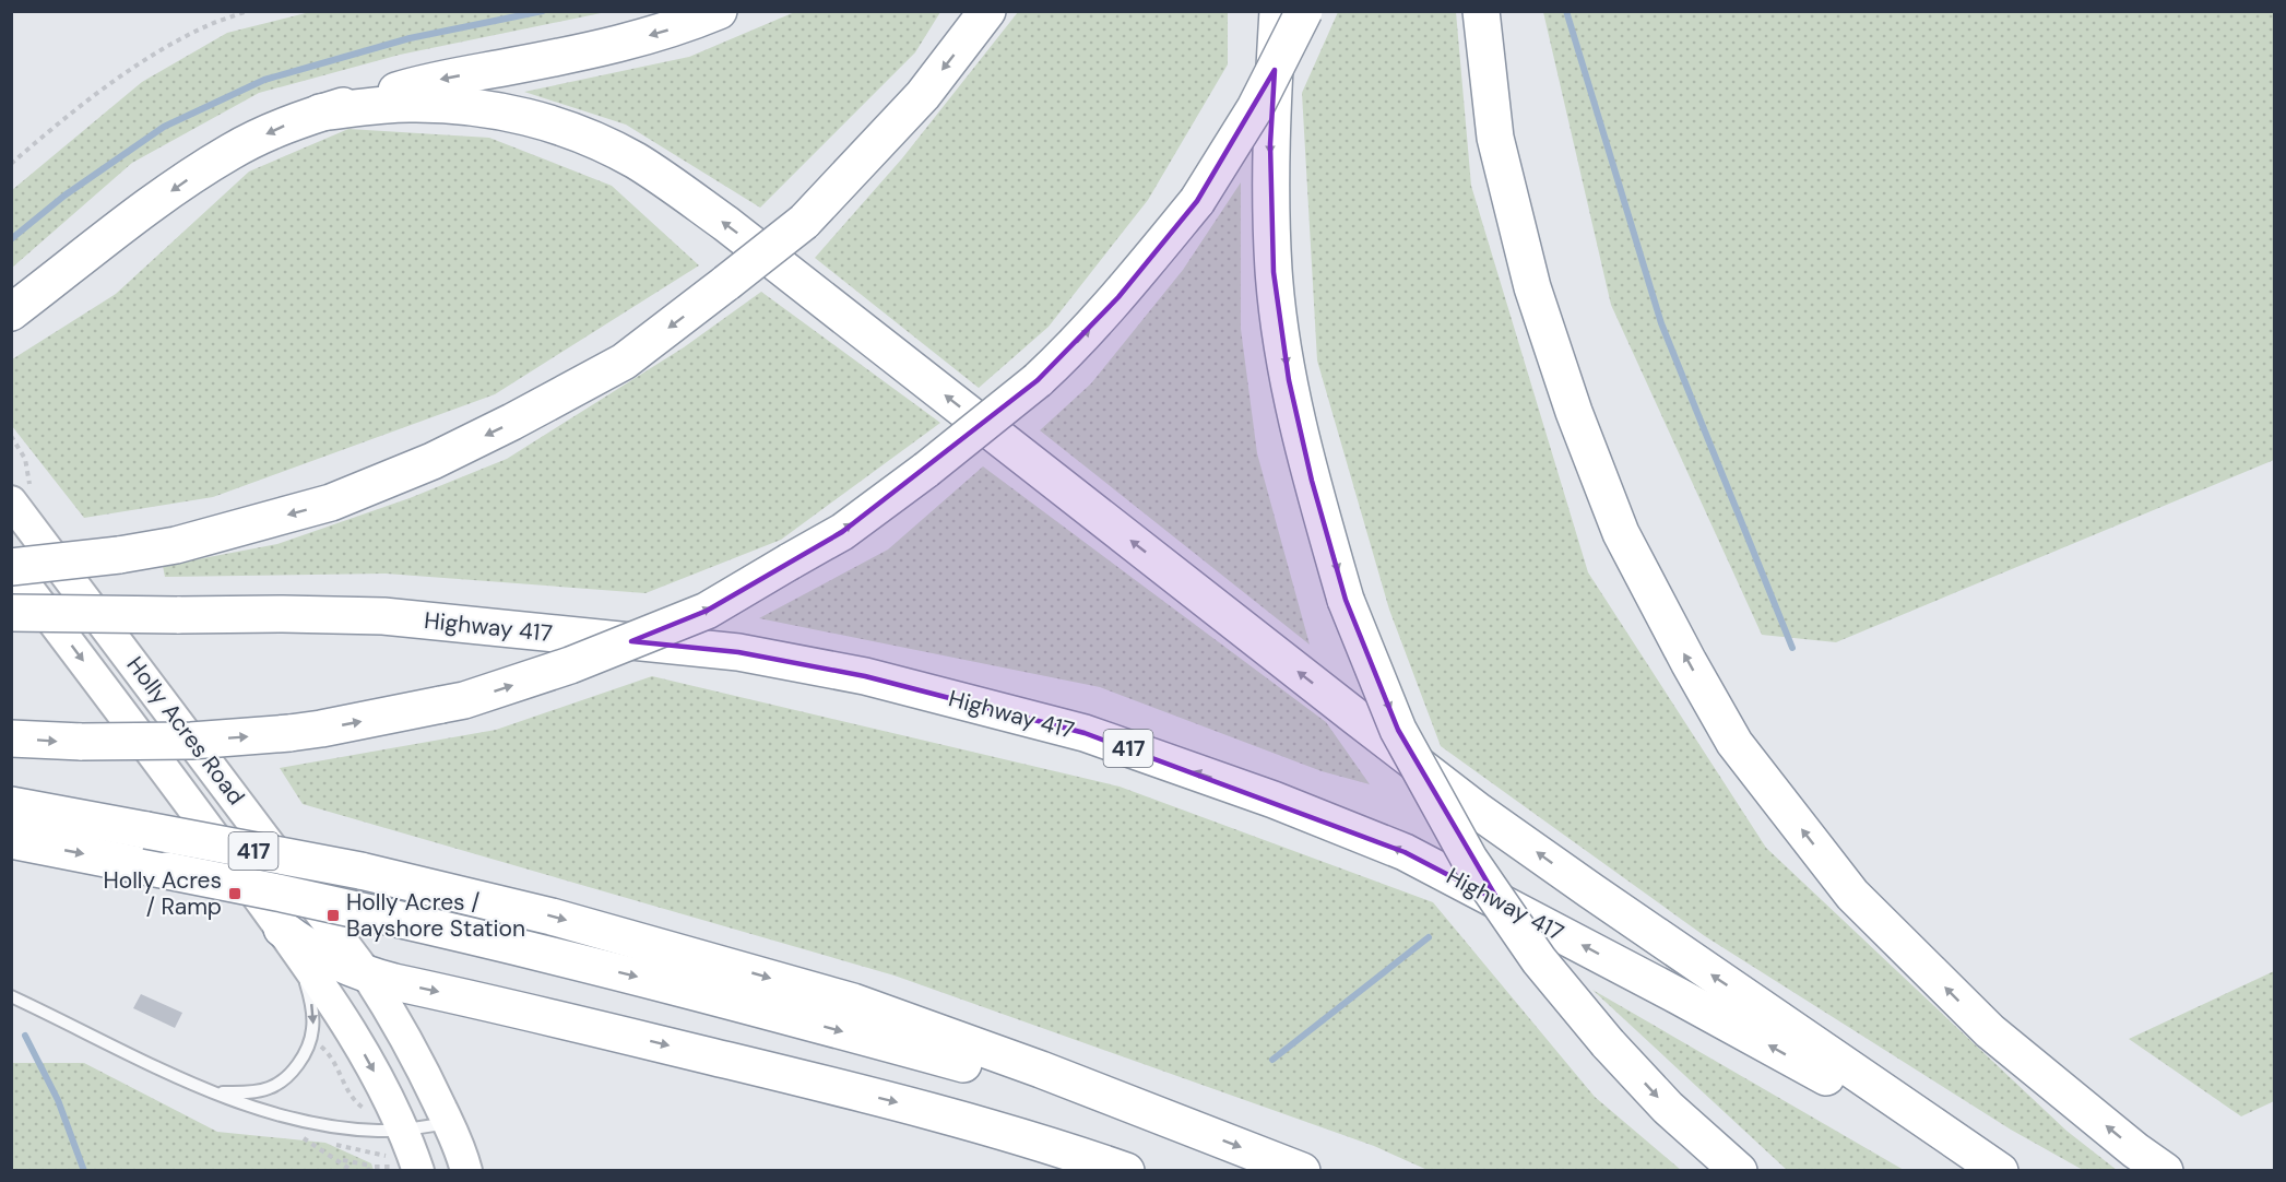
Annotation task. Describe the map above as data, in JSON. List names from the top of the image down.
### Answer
{
  "streets": {
    "highway": ["Highway 417", "417"],
    "main road": ["Holly Acres Road"]
  },
  "places": {
    "transit": ["Holly Acres / Ramp", "Holly Acres / Bayshore Station"]
  }
}
